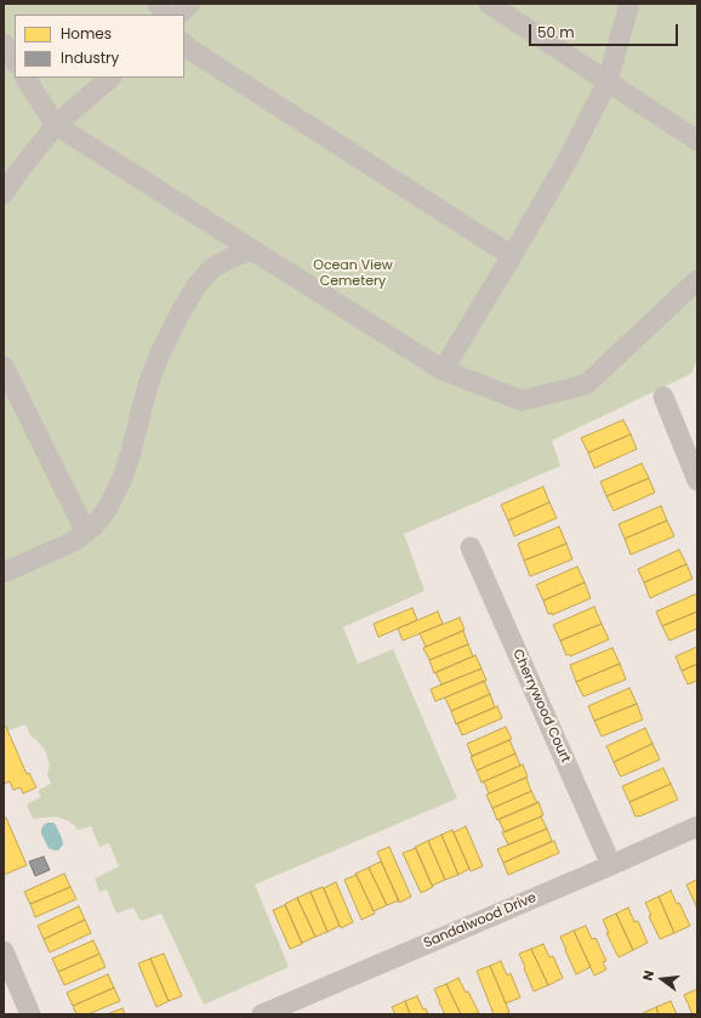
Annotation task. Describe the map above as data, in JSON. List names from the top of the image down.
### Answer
{
  "streets": {
    "street": ["Cherrywood Court", "Sandalwood Drive"]
  },
  "crossings": [
    ["Cherrywood Court", "Sandalwood Drive"]
  ],
  "parks": ["Ocean View Cemetery"],
  "legend": ["Homes", "Industry"],
  "scale_bar": "50 m",
  "north": "left"
}
